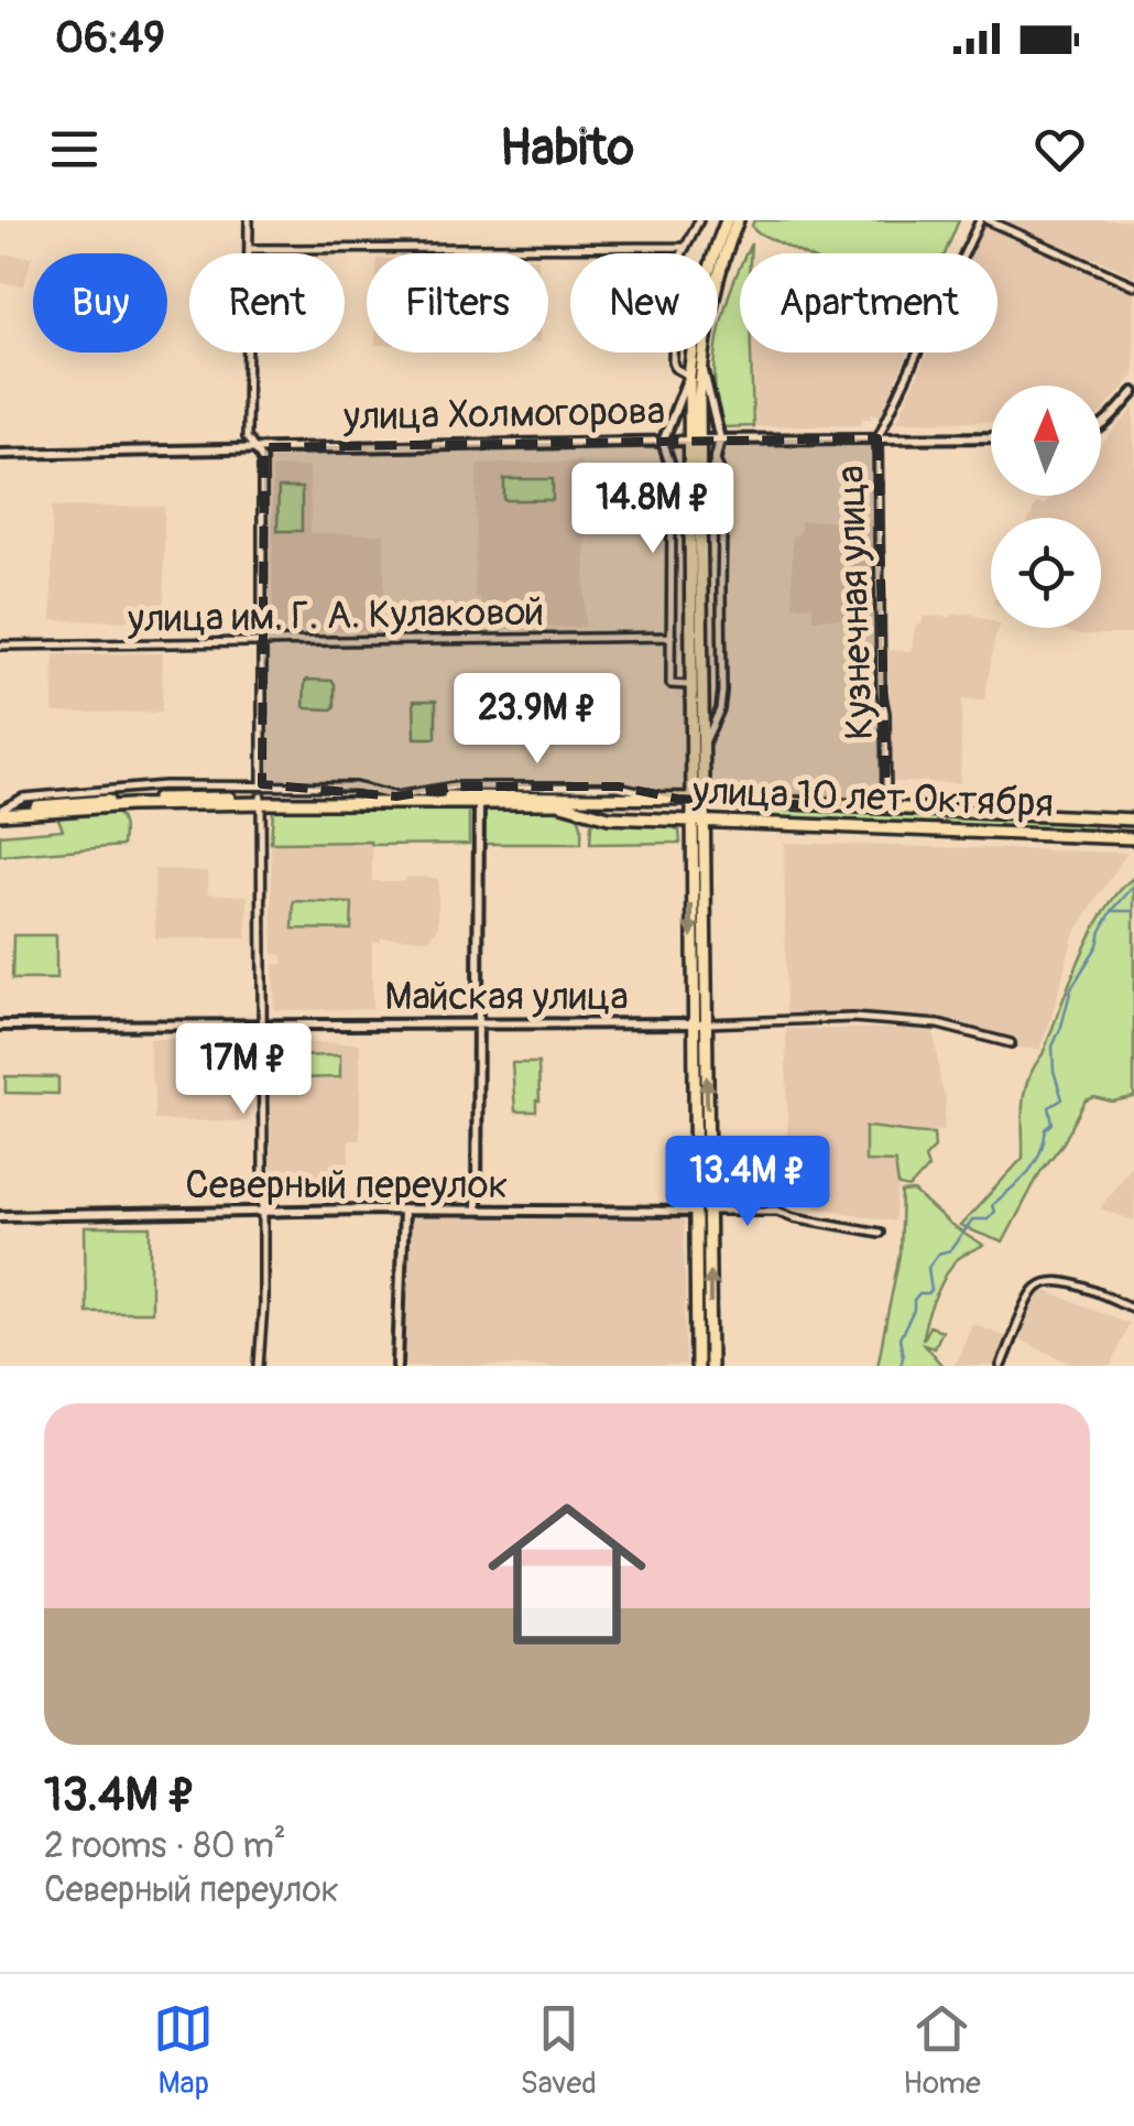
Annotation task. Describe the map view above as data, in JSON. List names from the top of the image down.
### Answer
{
  "streets": {
    "main road": ["улица 10 лет Октября"],
    "street": [
      "улица Холмогорова",
      "Кузнечная улица",
      "улица им. Г. А. Кулаковой",
      "Майская улица",
      "Северный переулок"
    ]
  },
  "crossings": [
    ["улица Холмогорова", "Кузнечная улица"],
    ["Кузнечная улица", "улица 10 лет Октября"]
  ],
  "north": "top",
  "page": {
    "status": "06:49",
    "header": "Habito",
    "chip": [
      "Buy",
      "Rent",
      "Filters",
      "New",
      "Apartment"
    ],
    "price": [
      "14.8M ₽",
      "23.9M ₽",
      "17M ₽",
      "13.4M ₽"
    ],
    "list": [
      {
        "name": "13.4M ₽",
        "note": "2 rooms · 80 m² · Северный переулок"
      }
    ],
    "tabs": ["Map", "Saved", "Home"]
  }
}
